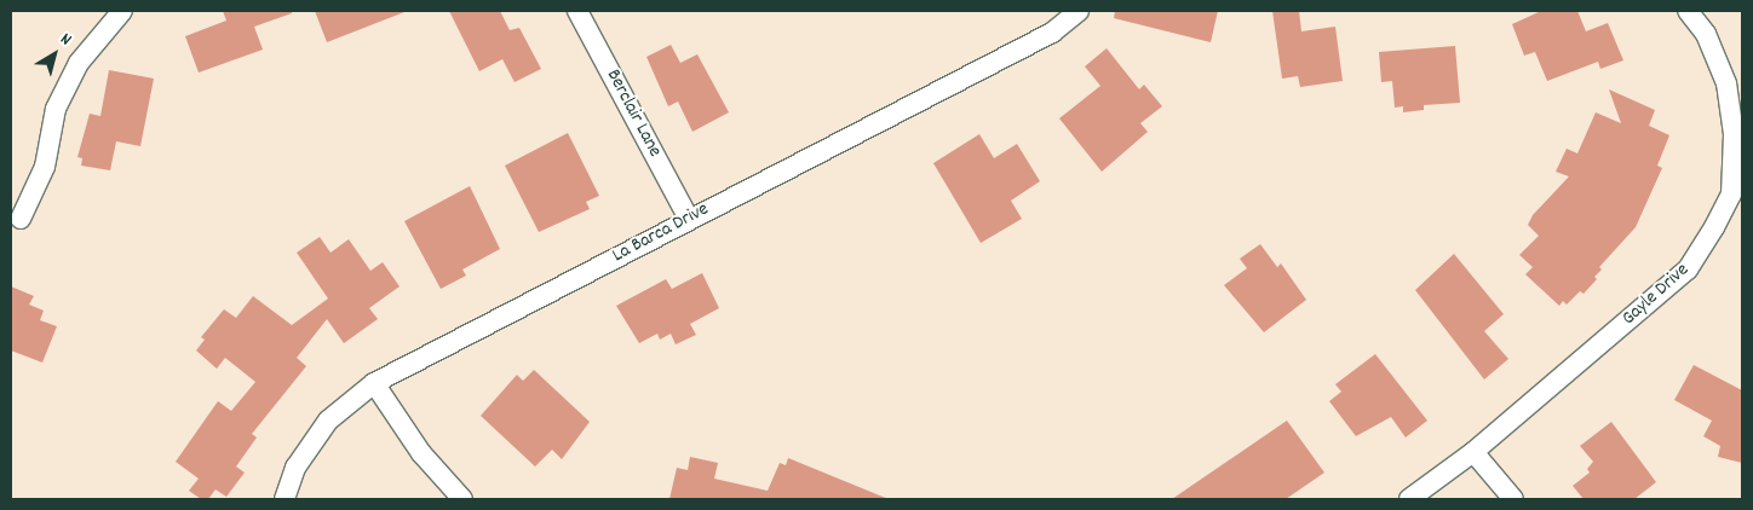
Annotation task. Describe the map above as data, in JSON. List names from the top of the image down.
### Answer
{
  "streets": {
    "street": ["Berclair Lane", "La Barca Drive", "Gayle Drive"]
  },
  "crossings": [
    ["Berclair Lane", "La Barca Drive"]
  ],
  "north": "top right"
}
